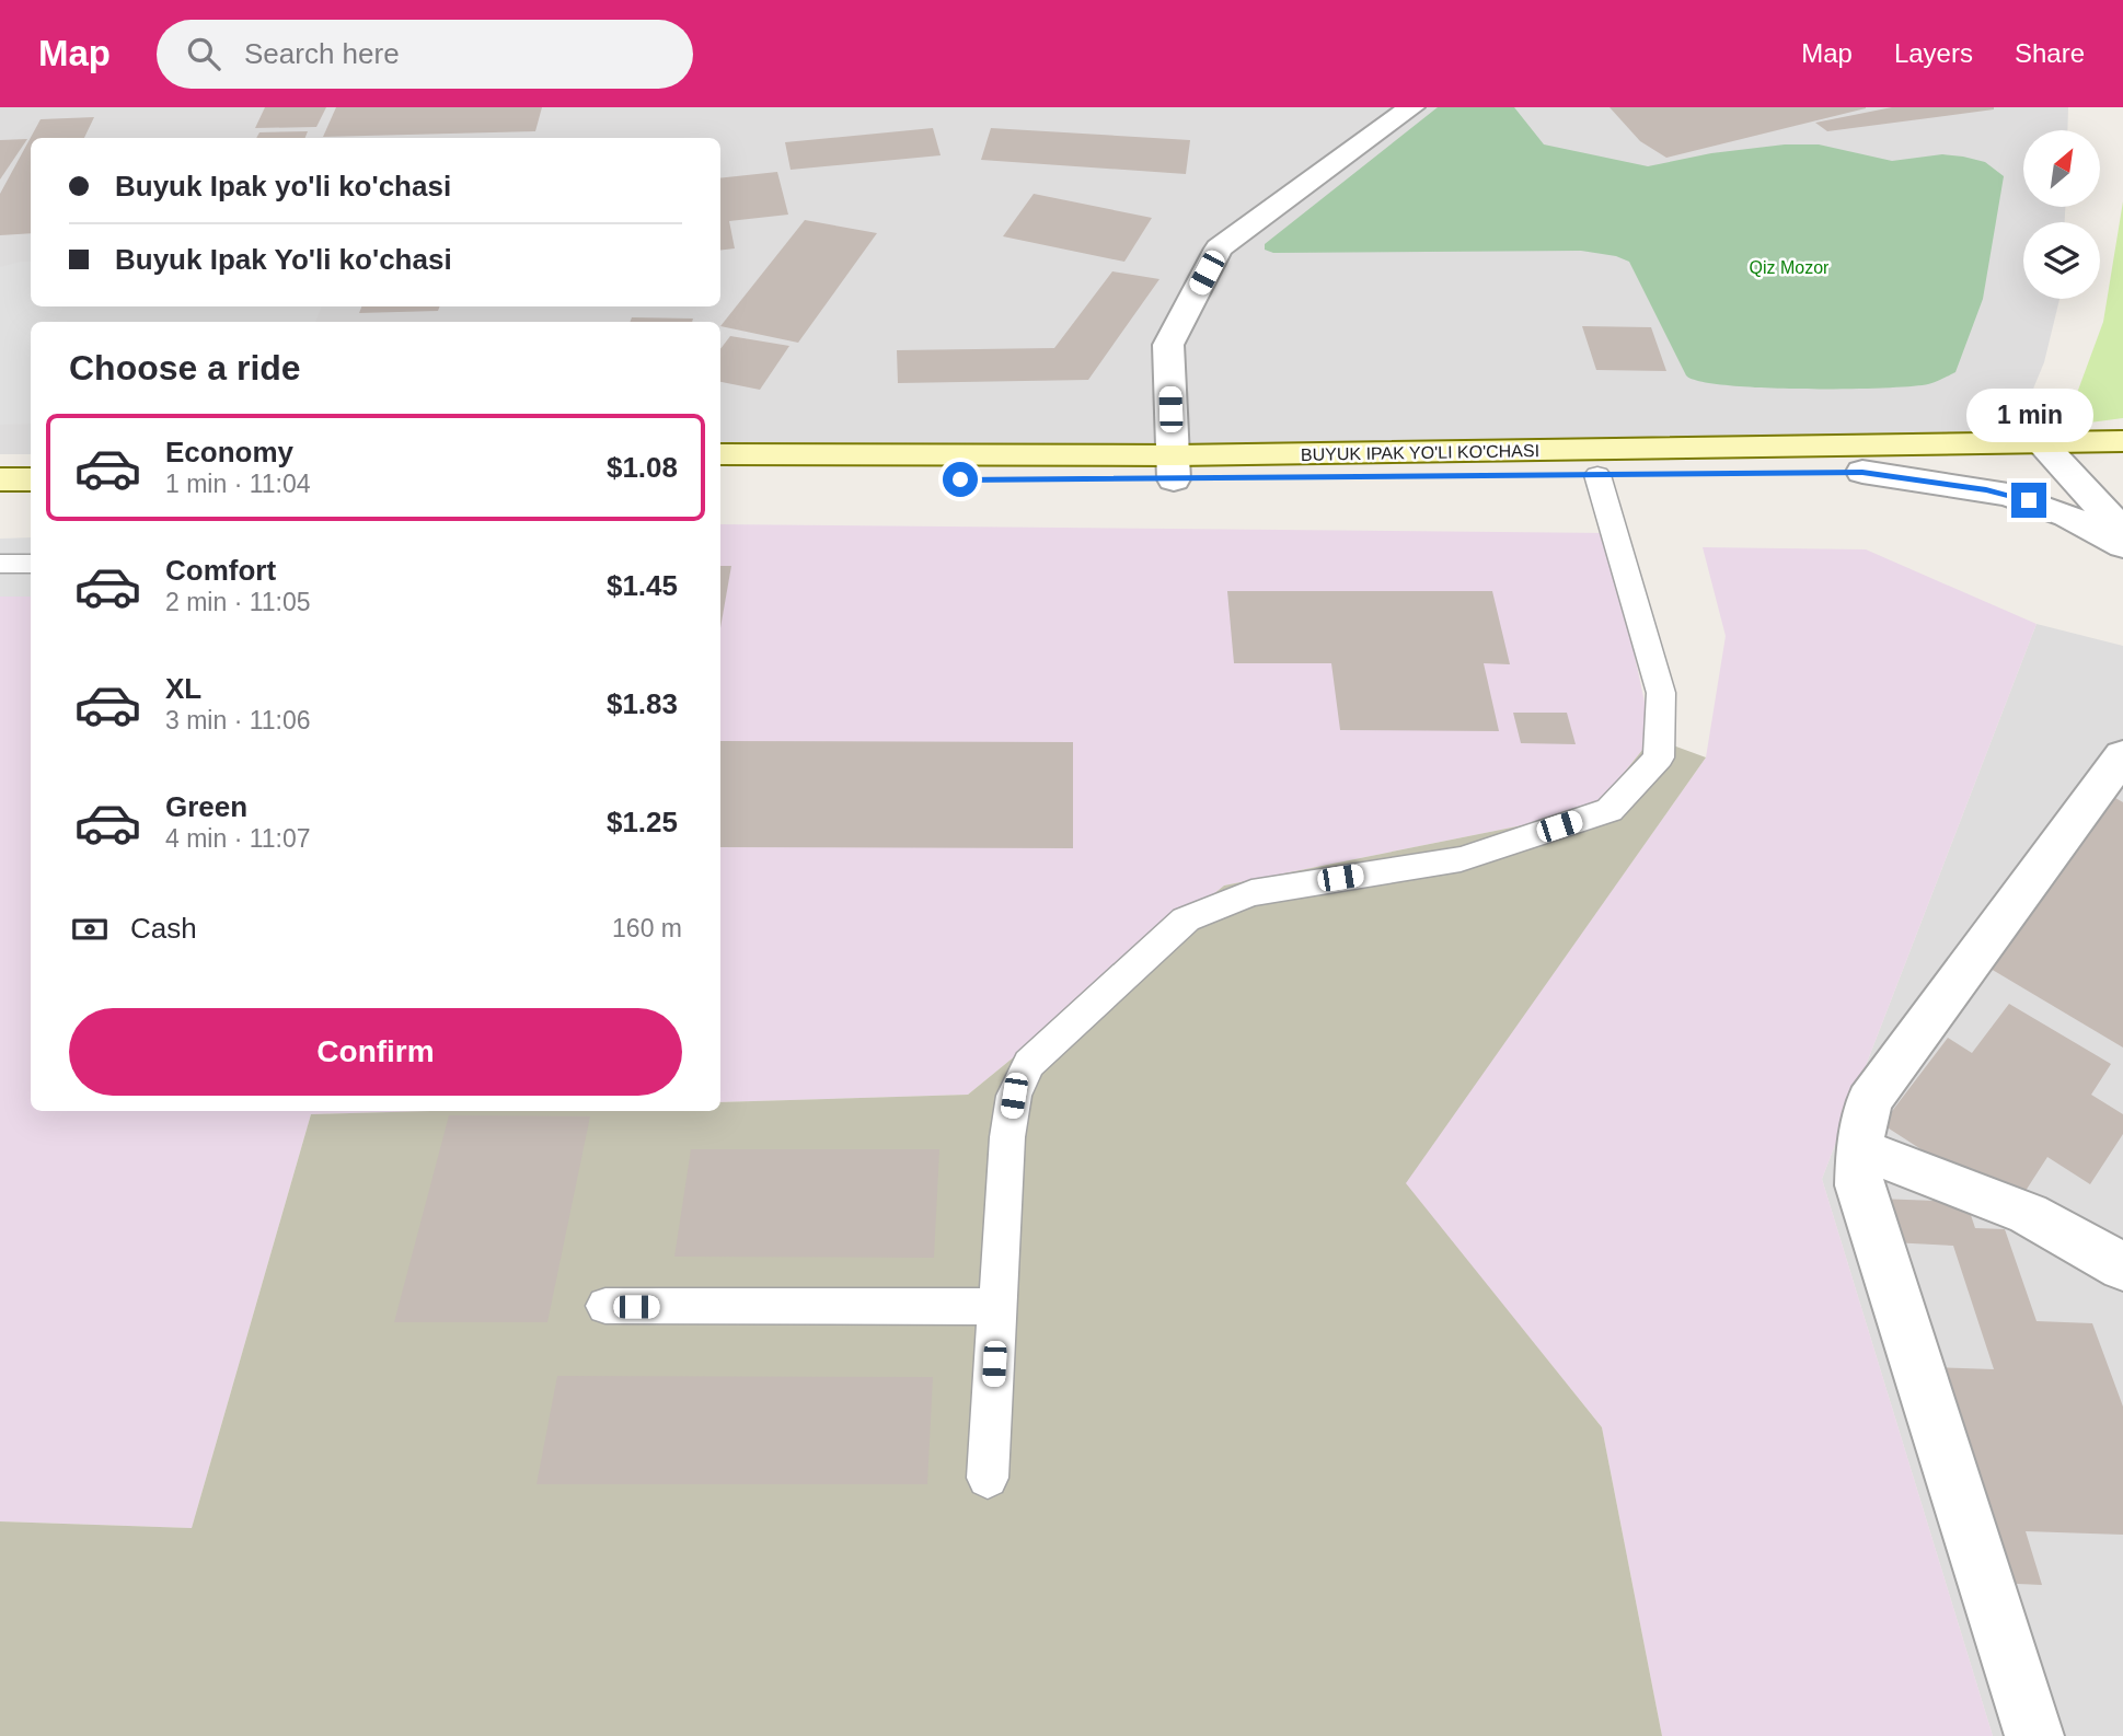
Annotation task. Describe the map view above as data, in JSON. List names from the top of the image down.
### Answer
{
  "streets": {
    "street": ["BUYUK IPAK YO'LI KO'CHASI"]
  },
  "parks": ["Qiz Mozor"],
  "north": "top right",
  "page": {
    "header": "Map",
    "search": "Search here",
    "nav": ["Map", "Layers", "Share"],
    "banner": ["Buyuk Ipak yo'li ko'chasi", "Buyuk Ipak Yo'li ko'chasi"],
    "heading": "Choose a ride",
    "bubble": "1 min",
    "list": [
      {
        "name": "Economy",
        "note": "1 min · 11:04",
        "value": "$1.08"
      },
      {
        "name": "Comfort",
        "note": "2 min · 11:05",
        "value": "$1.45"
      },
      {
        "name": "XL",
        "note": "3 min · 11:06",
        "value": "$1.83"
      },
      {
        "name": "Green",
        "note": "4 min · 11:07",
        "value": "$1.25"
      }
    ],
    "pay": ["Cash", "160 m"],
    "buttons": "Confirm"
  }
}
